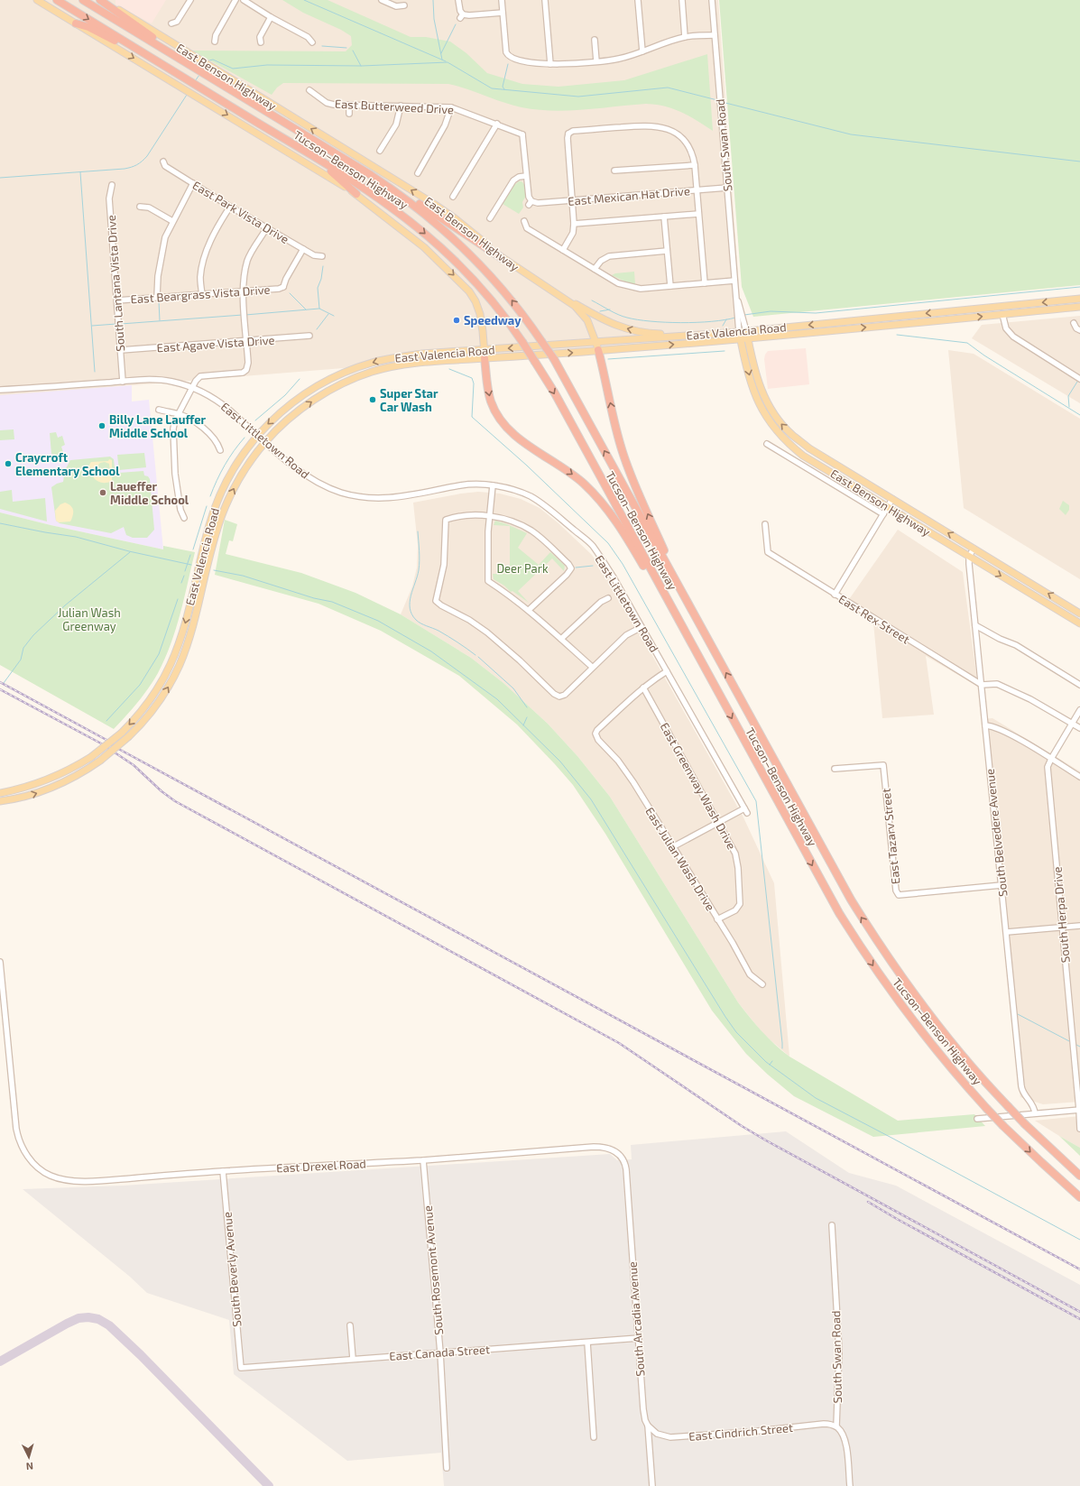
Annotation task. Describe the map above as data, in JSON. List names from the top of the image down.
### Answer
{
  "streets": {
    "highway": ["Tucson–Benson Highway"],
    "main road": ["East Benson Highway", "East Valencia Road"],
    "street": [
      "East Butterweed Drive",
      "South Swan Road",
      "East Mexican Hat Drive",
      "East Park Vista Drive",
      "South Lantana Vista Drive",
      "East Beargrass Vista Drive",
      "East Agave Vista Drive",
      "East Littletown Road",
      "East Rex Street",
      "East Greenway Wash Drive",
      "South Belvedere Avenue",
      "East Tazarv Street",
      "East Julian Wash Drive",
      "South Herpa Drive",
      "East Drexel Road",
      "South Beverly Avenue",
      "South Rosemont Avenue",
      "South Arcadia Avenue",
      "East Canada Street",
      "East Cindrich Street"
    ]
  },
  "crossings": [
    ["East Benson Highway", "South Swan Road"],
    ["East Benson Highway", "East Valencia Road"],
    ["East Benson Highway", "South Belvedere Avenue"],
    ["East Butterweed Drive", "East Mexican Hat Drive"],
    ["South Swan Road", "East Mexican Hat Drive"],
    ["South Swan Road", "East Valencia Road"],
    ["South Swan Road", "East Cindrich Street"],
    ["East Park Vista Drive", "East Beargrass Vista Drive"],
    ["South Lantana Vista Drive", "East Beargrass Vista Drive"],
    ["South Lantana Vista Drive", "East Agave Vista Drive"],
    ["South Lantana Vista Drive", "East Littletown Road"],
    ["East Valencia Road", "East Littletown Road"],
    ["East Littletown Road", "East Greenway Wash Drive"],
    ["East Rex Street", "South Belvedere Avenue"],
    ["East Greenway Wash Drive", "East Julian Wash Drive"],
    ["South Belvedere Avenue", "East Tazarv Street"],
    ["East Drexel Road", "South Beverly Avenue"],
    ["East Drexel Road", "South Rosemont Avenue"],
    ["East Drexel Road", "South Arcadia Avenue"],
    ["South Beverly Avenue", "East Canada Street"],
    ["South Rosemont Avenue", "East Canada Street"],
    ["South Arcadia Avenue", "East Canada Street"],
    ["South Arcadia Avenue", "East Cindrich Street"]
  ],
  "parks": ["Deer Park", "Julian Wash Greenway"],
  "places": [
    "Speedway",
    "Super Star Car Wash",
    "Billy Lane Lauffer Middle School",
    "Craycroft Elementary School",
    "Laueffer Middle School"
  ],
  "north": "bottom"
}
